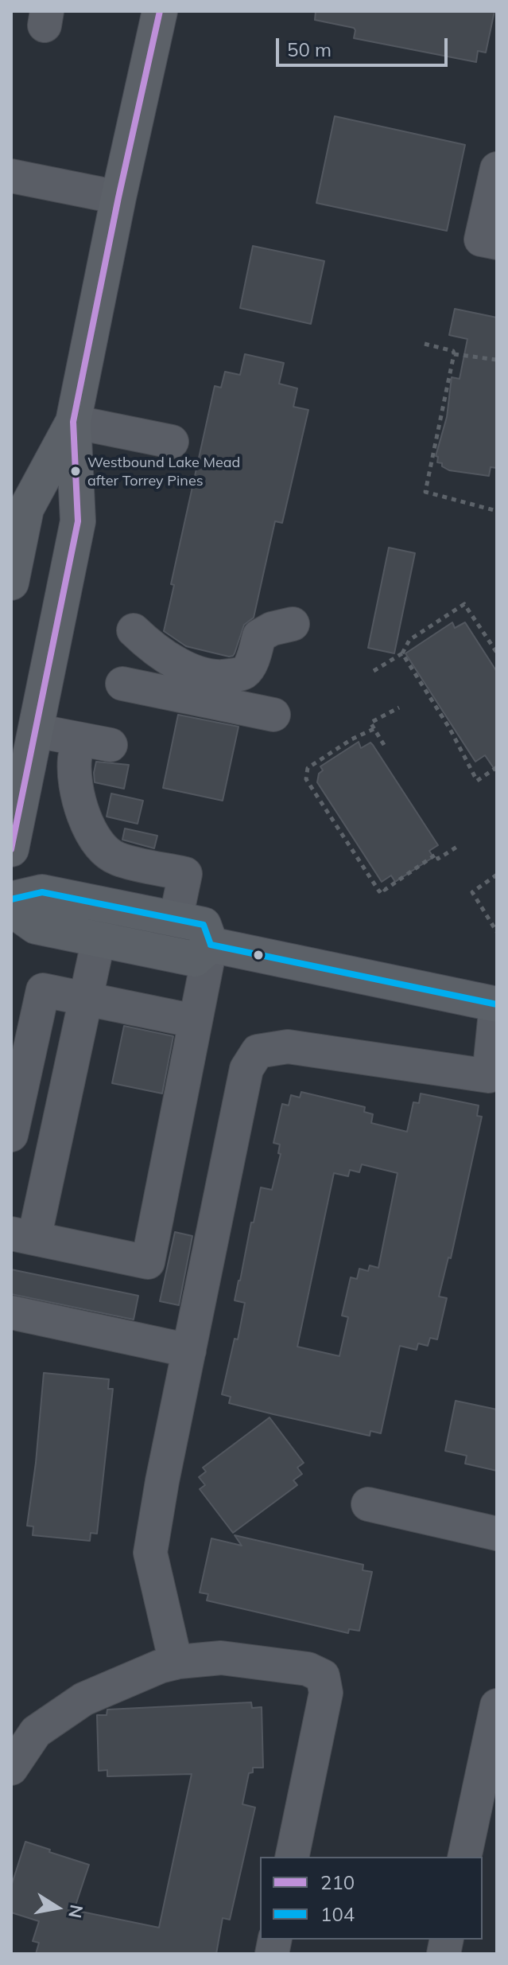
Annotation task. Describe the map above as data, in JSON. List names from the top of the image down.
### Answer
{
  "places": ["Westbound Lake Mead after Torrey Pines"],
  "lines": ["transit line 210", "transit line 104"],
  "legend": ["210", "104"],
  "scale_bar": "50 m",
  "north": "right"
}
